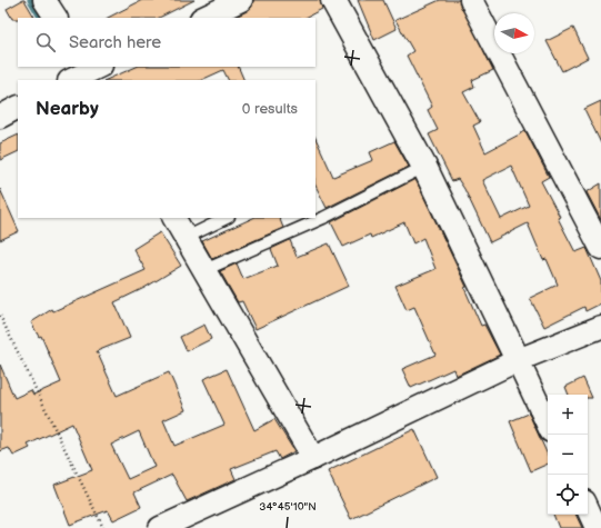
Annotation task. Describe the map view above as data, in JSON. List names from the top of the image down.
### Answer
{
  "north": "right",
  "page": {
    "search": "Search here",
    "heading": ["Nearby", "0 results"],
    "map_buttons": ["+", "−"]
  },
  "coordinates": ["34°45'10\"N"]
}
